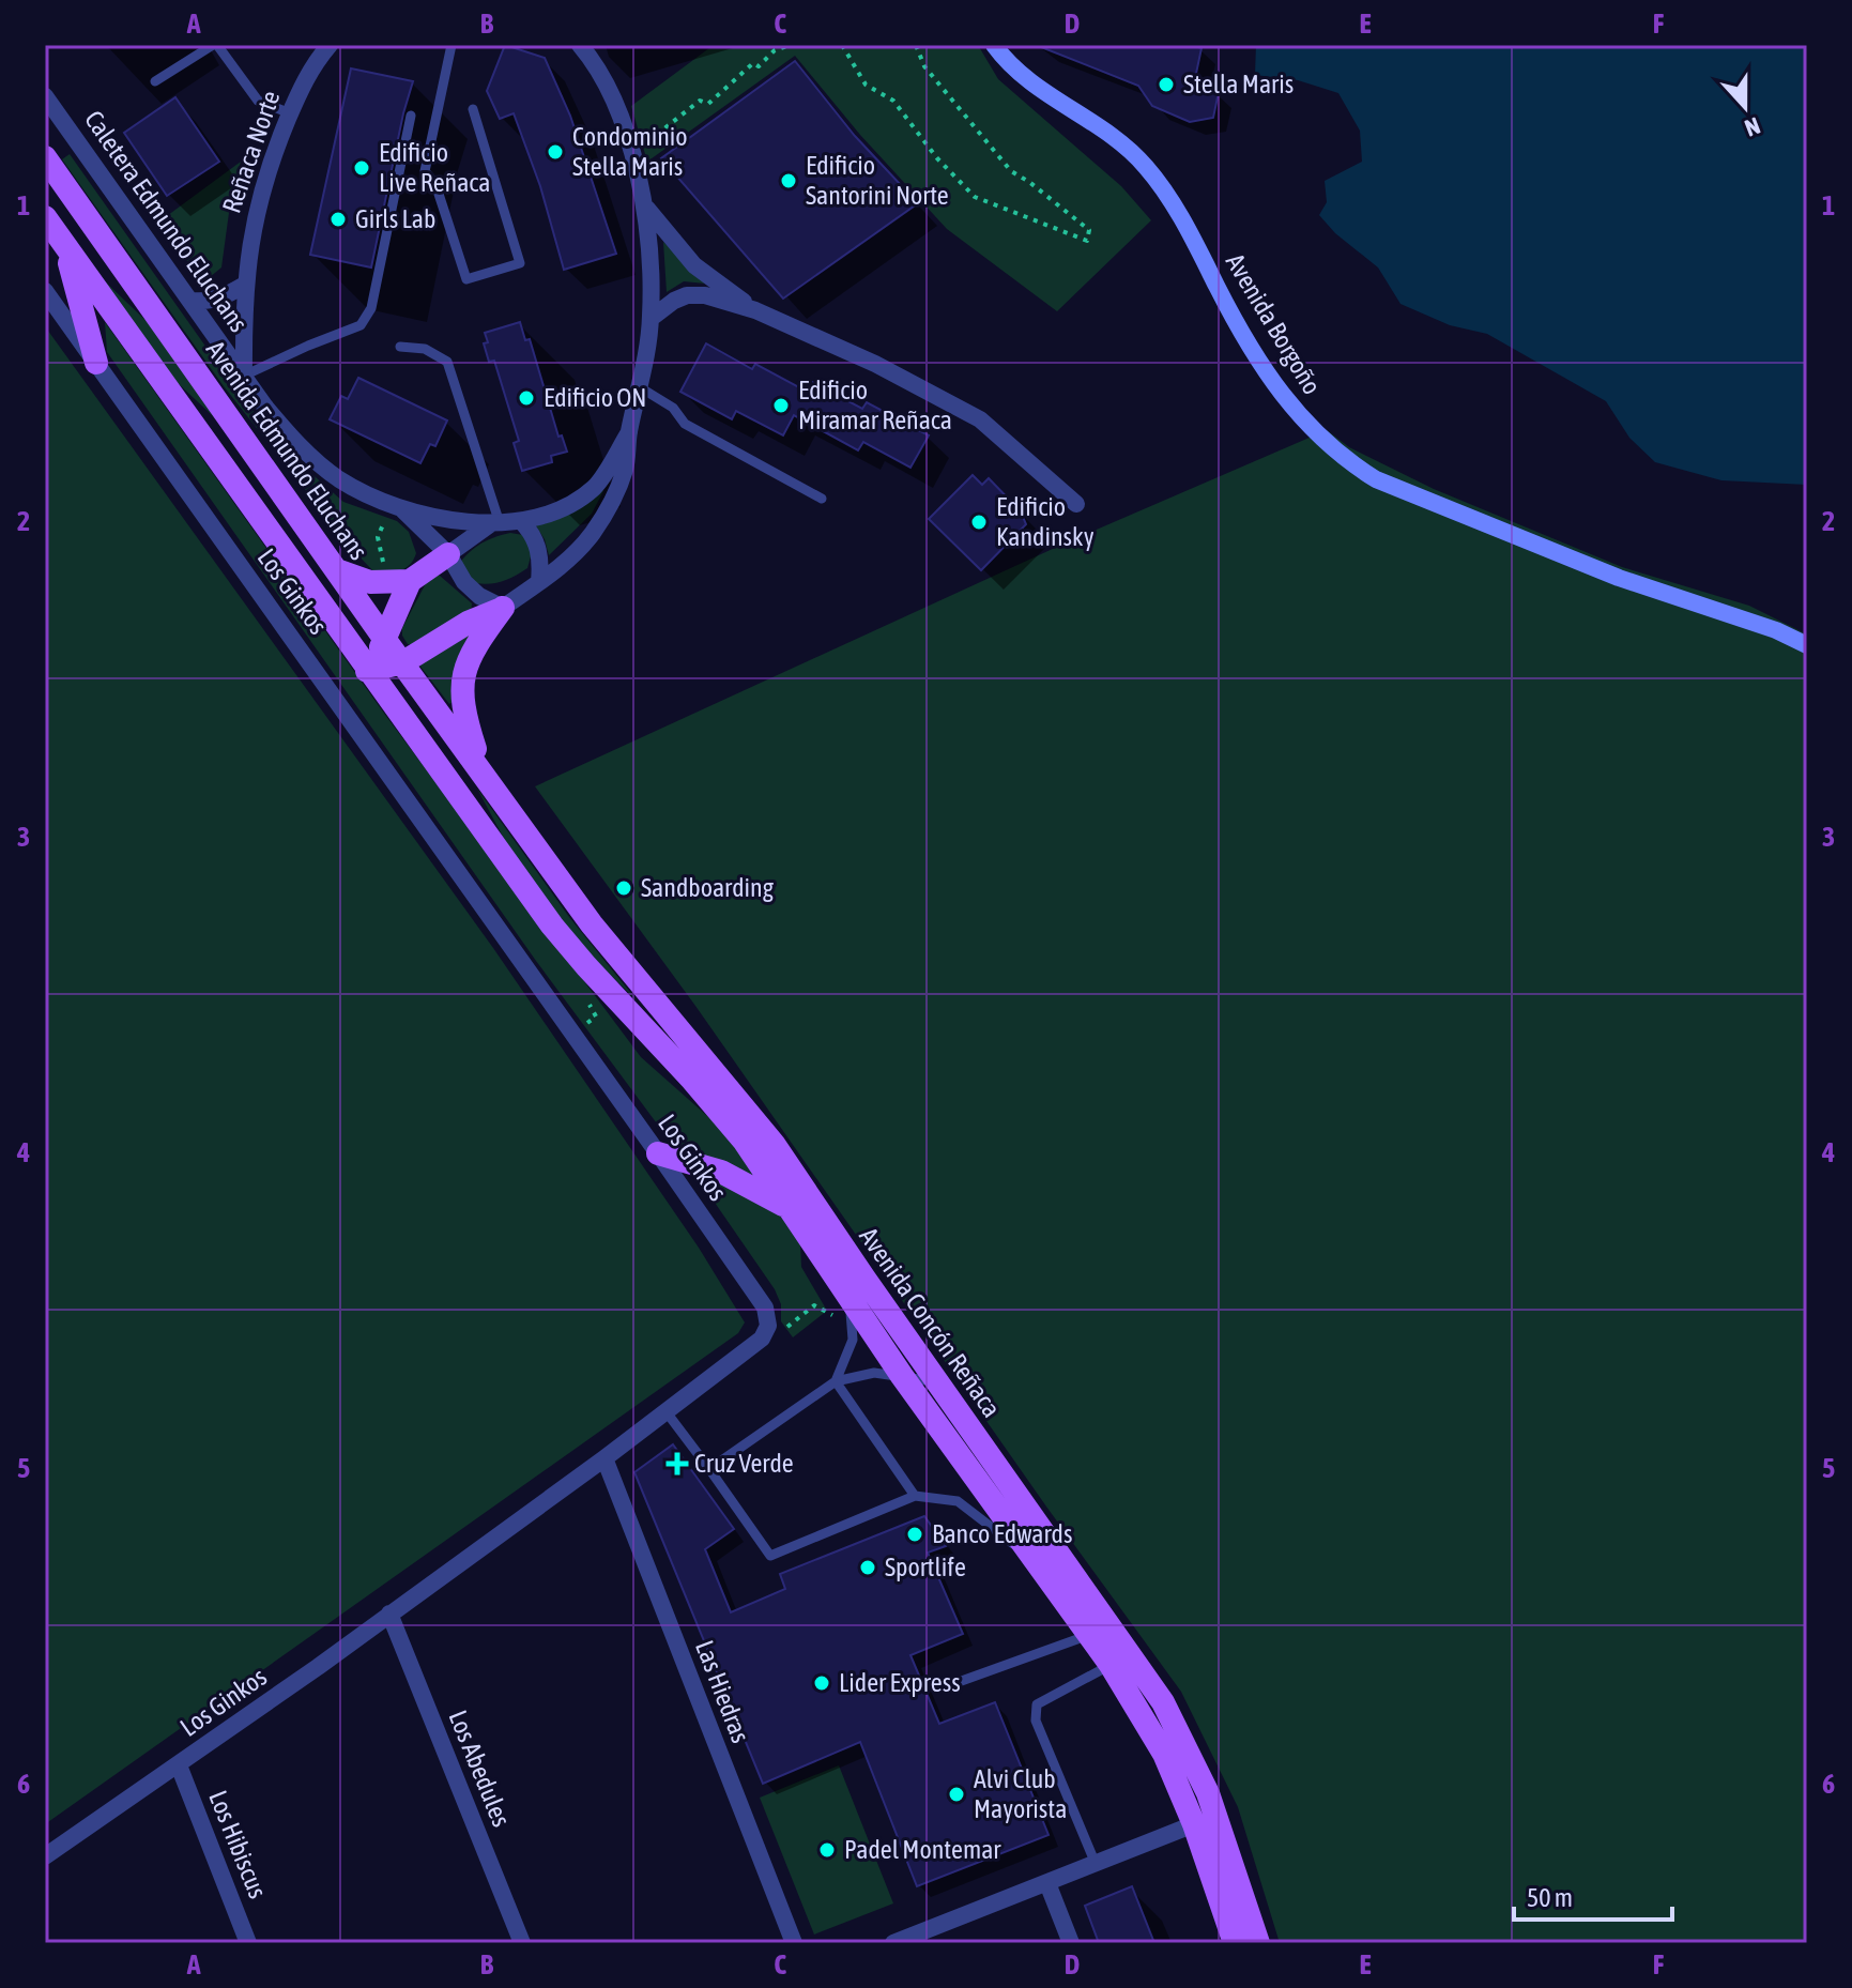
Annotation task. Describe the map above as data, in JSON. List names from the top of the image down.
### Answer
{
  "streets": {
    "main road": ["Avenida Borgoño", "Avenida Edmundo Eluchans", "Avenida Concón Reñaca"],
    "street": [
      "Reñaca Norte",
      "Caletera Edmundo Eluchans",
      "Los Ginkos",
      "Las Hiedras",
      "Los Abedules",
      "Los Hibiscus"
    ]
  },
  "crossings": [
    ["Reñaca Norte", "Caletera Edmundo Eluchans"],
    ["Avenida Edmundo Eluchans", "Avenida Concón Reñaca"],
    ["Los Ginkos", "Las Hiedras"],
    ["Los Ginkos", "Los Abedules"],
    ["Los Ginkos", "Los Hibiscus"]
  ],
  "places": {
    "other": [
      "Stella Maris",
      "Condominio Stella Maris",
      "Edificio Live Reñaca",
      "Edificio Santorini Norte",
      "Girls Lab",
      "Edificio ON",
      "Edificio Miramar Reñaca",
      "Edificio Kandinsky",
      "Sandboarding",
      "Banco Edwards",
      "Sportlife",
      "Lider Express",
      "Alvi Club Mayorista",
      "Padel Montemar"
    ],
    "health": ["Cruz Verde"]
  },
  "scale_bar": "50 m",
  "north": "bottom",
  "grid": {
    "columns": [
      "A",
      "B",
      "C",
      "D",
      "E",
      "F"
    ],
    "rows": [
      "1",
      "2",
      "3",
      "4",
      "5",
      "6"
    ]
  }
}
